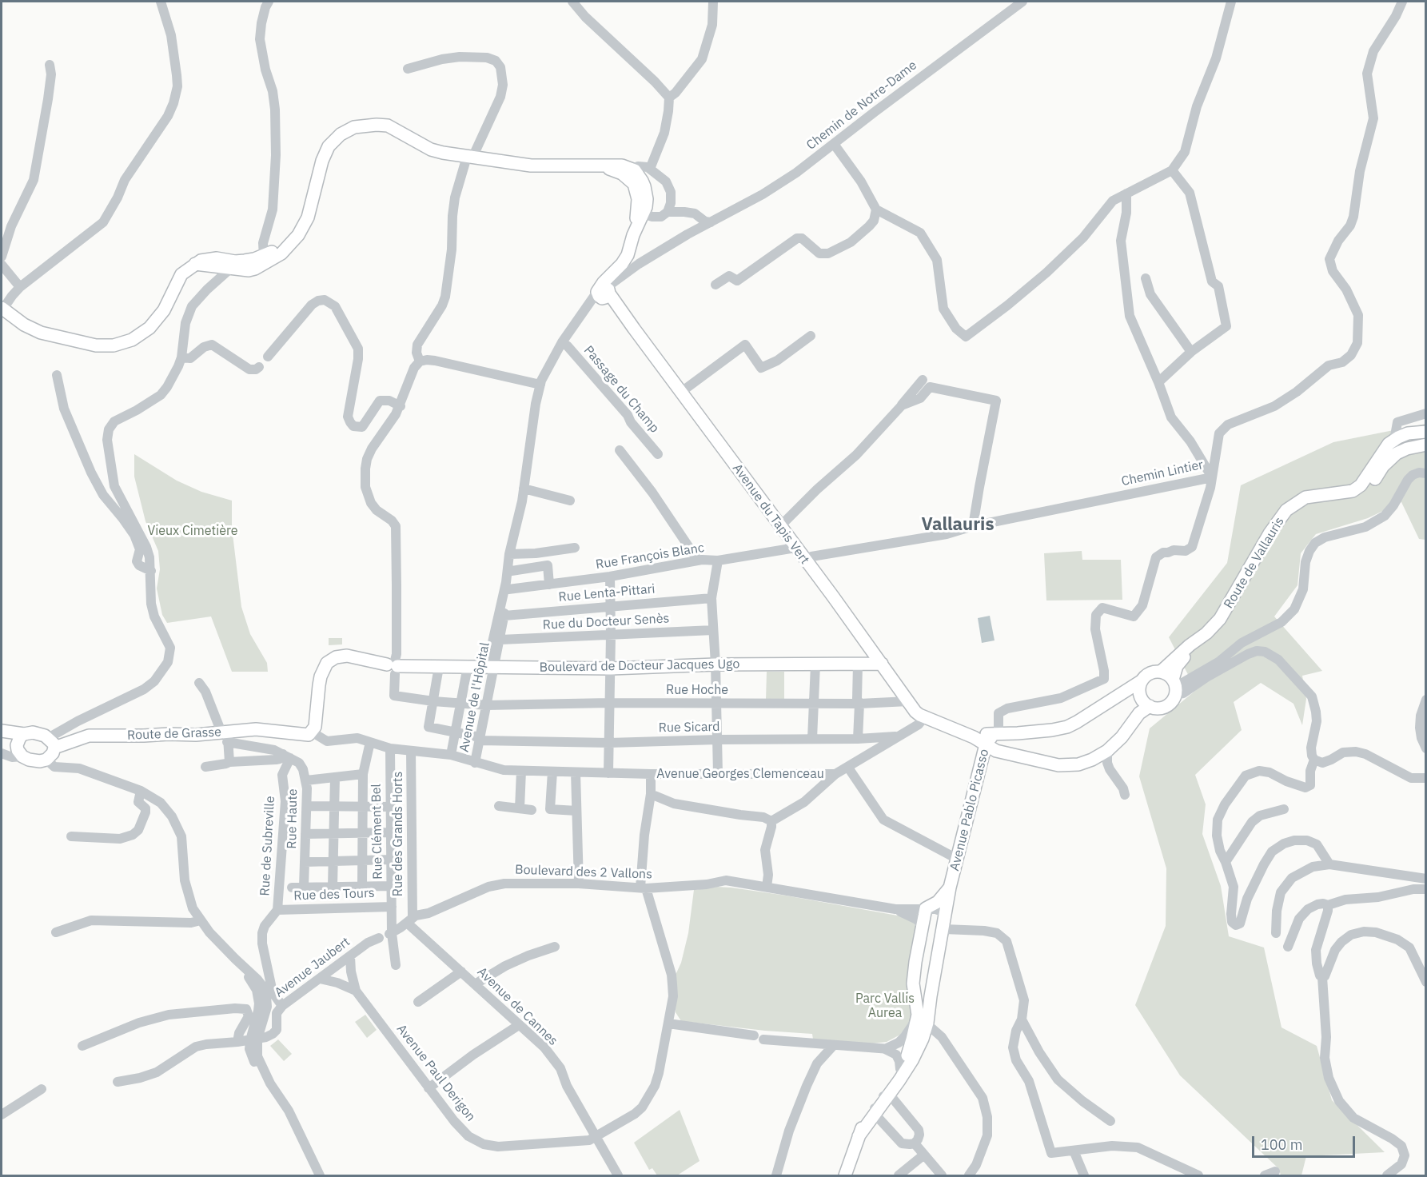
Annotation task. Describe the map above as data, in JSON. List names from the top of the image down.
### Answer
{
  "streets": {
    "main road": [
      "Avenue du Tapis Vert",
      "Route de Vallauris",
      "Boulevard de Docteur Jacques Ugo",
      "Route de Grasse",
      "Avenue Pablo Picasso"
    ],
    "street": [
      "Chemin de Notre-Dame",
      "Passage du Champ",
      "Chemin Lintier",
      "Rue François Blanc",
      "Rue Lenta-Pittari",
      "Rue du Docteur Senès",
      "Rue Hoche",
      "Avenue de l'Hôpital",
      "Rue Sicard",
      "Avenue Georges Clemenceau",
      "Rue Haute",
      "Rue Clément Bel",
      "Rue des Grands Horts",
      "Rue de Subreville",
      "Boulevard des 2 Vallons",
      "Rue des Tours",
      "Avenue Jaubert",
      "Avenue de Cannes",
      "Avenue Paul Derigon"
    ]
  },
  "crossings": [
    ["Chemin de Notre-Dame", "Avenue du Tapis Vert"],
    ["Chemin de Notre-Dame", "Avenue de l'Hôpital"],
    ["Passage du Champ", "Avenue de l'Hôpital"],
    ["Chemin Lintier", "Avenue du Tapis Vert"],
    ["Avenue du Tapis Vert", "Rue François Blanc"],
    ["Avenue du Tapis Vert", "Boulevard de Docteur Jacques Ugo"],
    ["Avenue du Tapis Vert", "Rue Hoche"],
    ["Avenue du Tapis Vert", "Avenue de l'Hôpital"],
    ["Avenue du Tapis Vert", "Avenue Georges Clemenceau"],
    ["Rue François Blanc", "Avenue de l'Hôpital"],
    ["Rue Lenta-Pittari", "Avenue de l'Hôpital"],
    ["Rue du Docteur Senès", "Avenue de l'Hôpital"],
    ["Boulevard de Docteur Jacques Ugo", "Rue Hoche"],
    ["Boulevard de Docteur Jacques Ugo", "Avenue de l'Hôpital"],
    ["Boulevard de Docteur Jacques Ugo", "Avenue Georges Clemenceau"],
    ["Rue Hoche", "Avenue de l'Hôpital"],
    ["Rue Hoche", "Rue Sicard"],
    ["Avenue de l'Hôpital", "Rue Sicard"],
    ["Avenue de l'Hôpital", "Avenue Georges Clemenceau"],
    ["Rue Sicard", "Avenue Georges Clemenceau"],
    ["Avenue Georges Clemenceau", "Rue Clément Bel"],
    ["Avenue Georges Clemenceau", "Rue des Grands Horts"],
    ["Rue Haute", "Rue de Subreville"],
    ["Rue Clément Bel", "Boulevard des 2 Vallons"],
    ["Rue Clément Bel", "Rue des Tours"],
    ["Rue des Grands Horts", "Boulevard des 2 Vallons"],
    ["Rue des Grands Horts", "Avenue de Cannes"],
    ["Rue de Subreville", "Rue des Tours"],
    ["Boulevard des 2 Vallons", "Avenue de Cannes"],
    ["Boulevard des 2 Vallons", "Avenue Paul Derigon"],
    ["Avenue Jaubert", "Avenue Paul Derigon"],
    ["Avenue de Cannes", "Avenue Paul Derigon"]
  ],
  "districts": ["Vallauris"],
  "parks": ["Vieux Cimetière", "Parc Vallis Aurea"],
  "scale_bar": "100 m"
}
